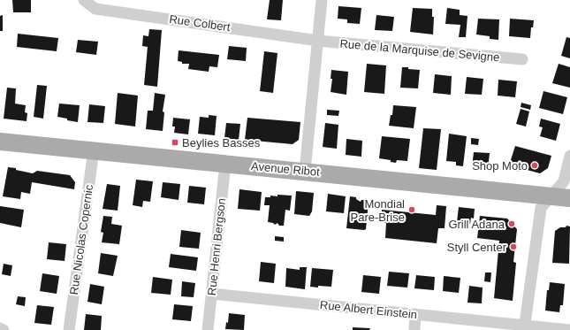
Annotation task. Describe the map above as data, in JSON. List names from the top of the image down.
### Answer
{
  "streets": {
    "main road": ["Avenue Ribot"],
    "street": [
      "Rue Colbert",
      "Rue de la Marquise de Sevigne",
      "Rue Nicolas Copernic",
      "Rue Henri Bergson",
      "Rue Albert Einstein"
    ]
  },
  "crossings": [
    ["Rue Colbert", "Rue de la Marquise de Sevigne"],
    ["Avenue Ribot", "Rue Nicolas Copernic"],
    ["Avenue Ribot", "Rue Henri Bergson"],
    ["Rue Henri Bergson", "Rue Albert Einstein"]
  ],
  "places": {
    "transit": ["Beylies Basses"],
    "other": [
      "Shop Moto",
      "Mondial Pare-Brise",
      "Grill Adana",
      "Styll Center"
    ]
  }
}
